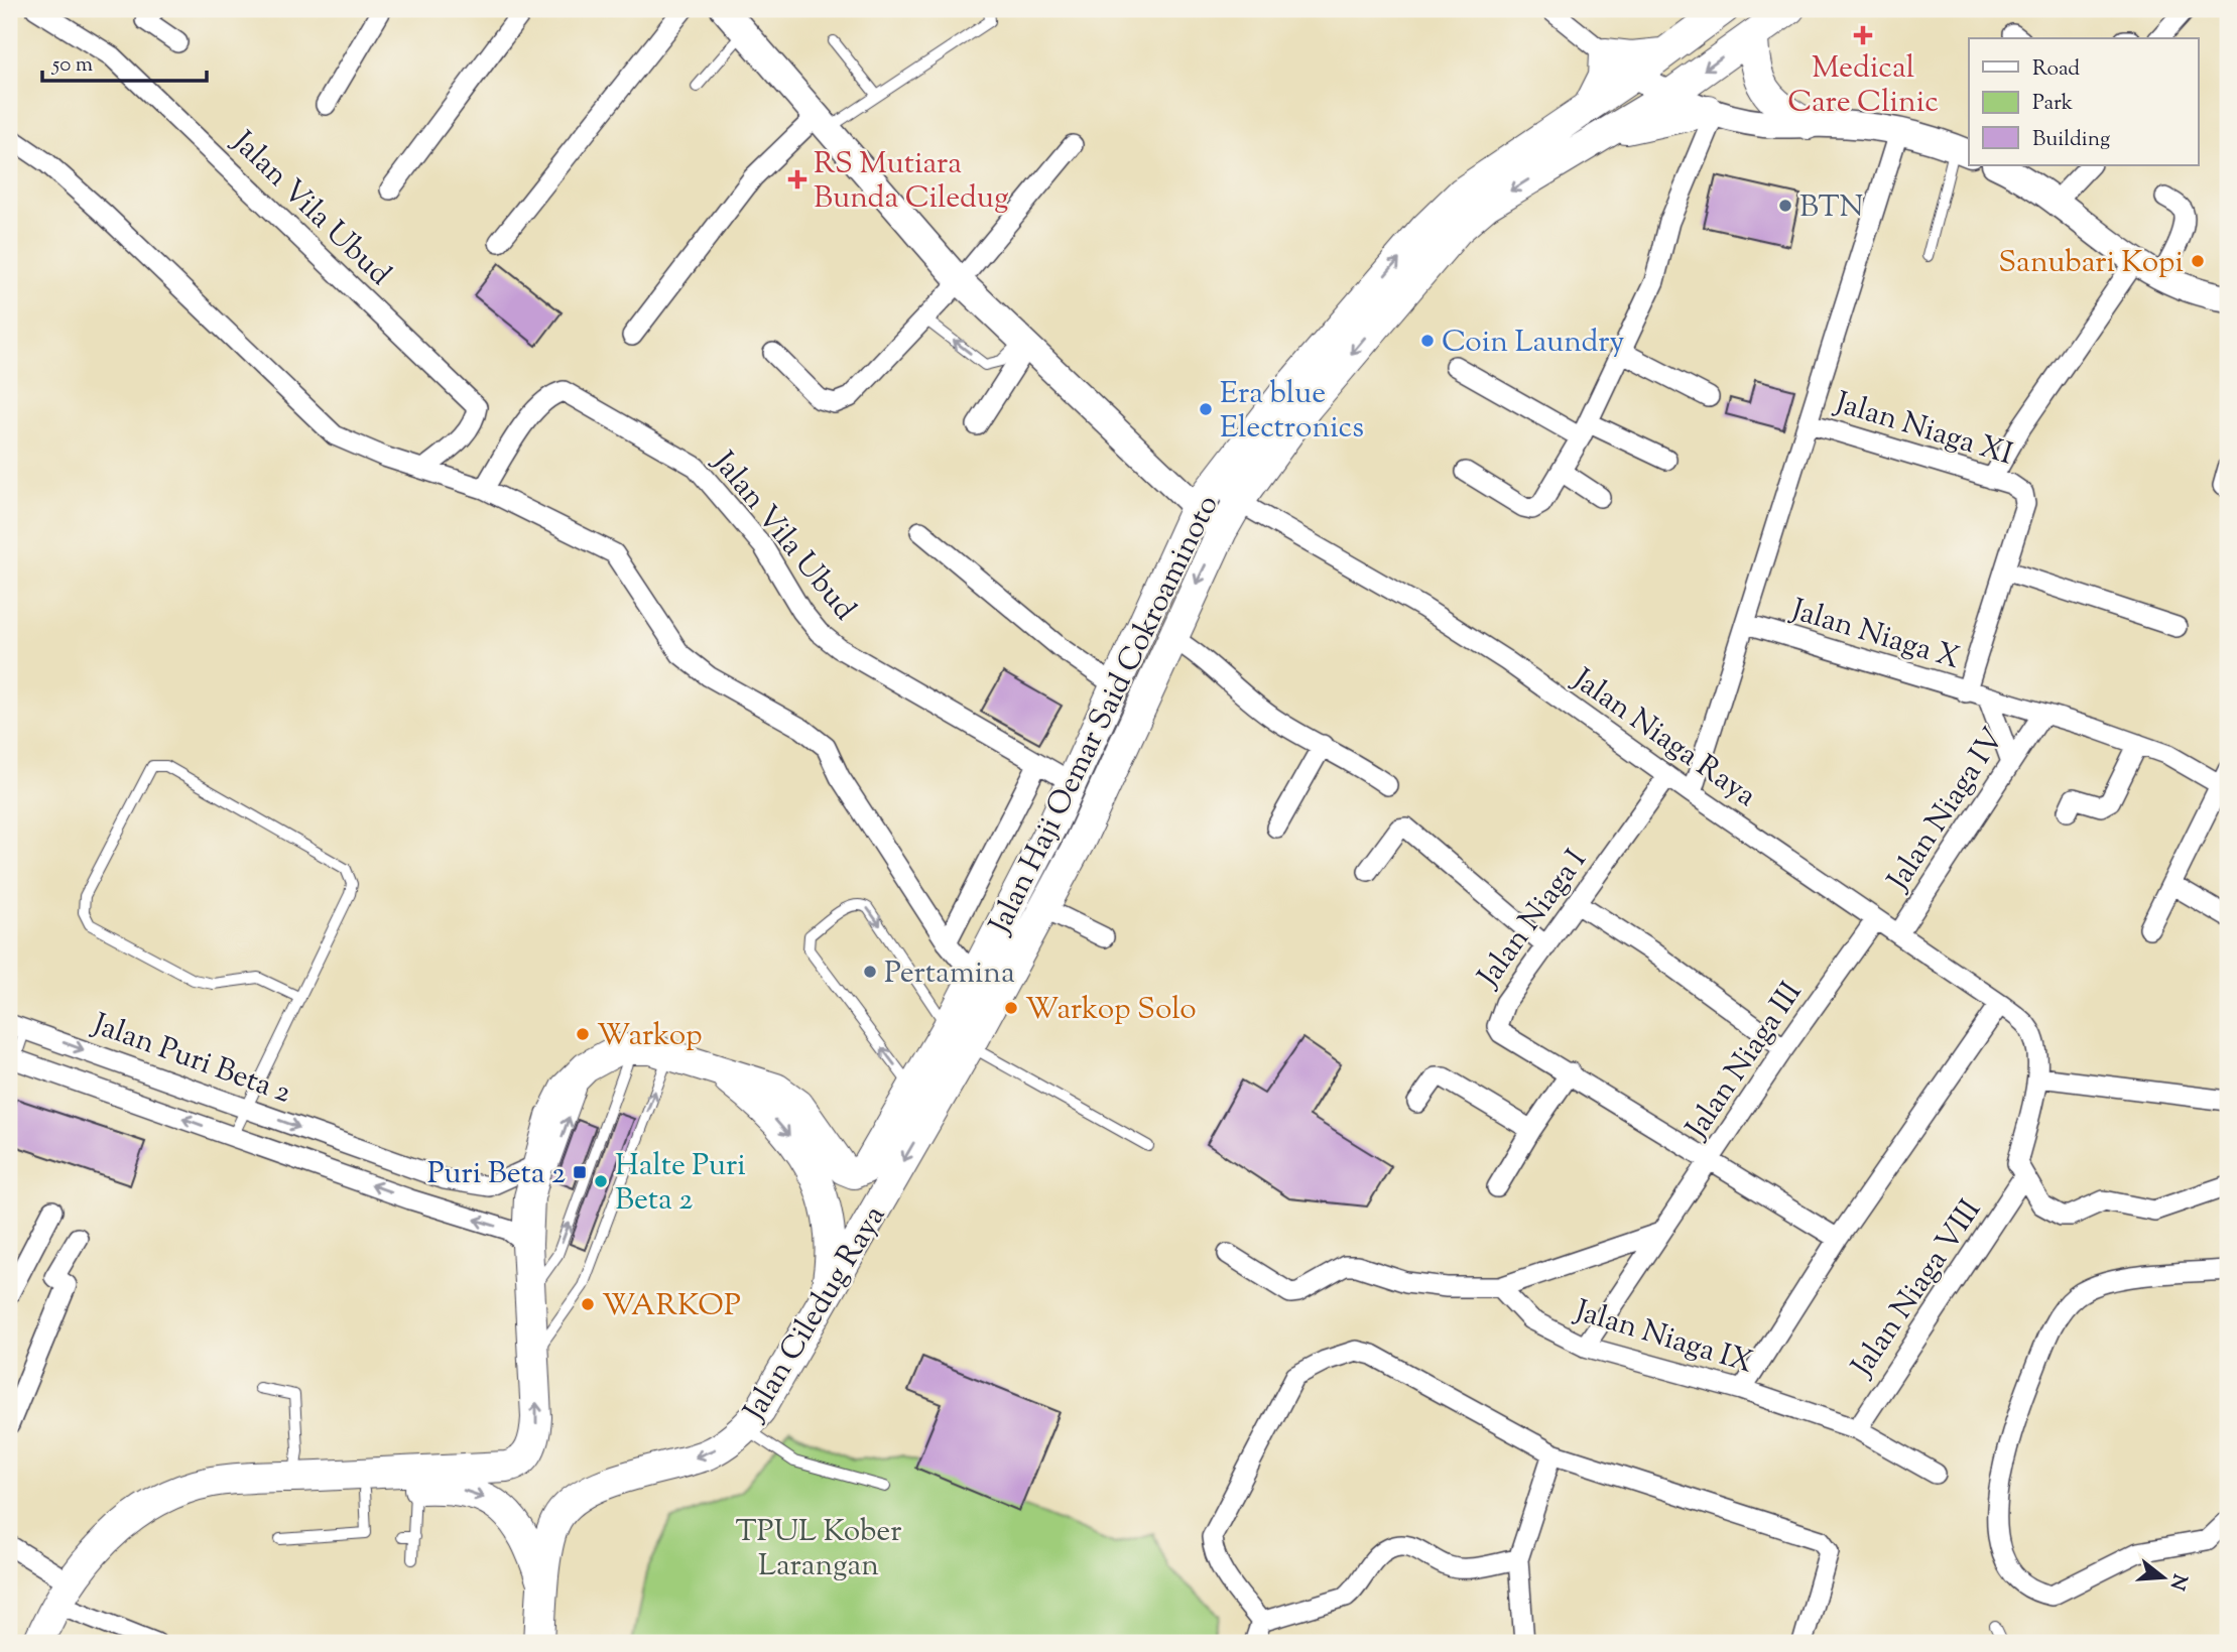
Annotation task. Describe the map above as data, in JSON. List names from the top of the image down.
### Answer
{
  "streets": {
    "main road": ["Jalan Haji Oemar Said Cokroaminoto", "Jalan Ciledug Raya"],
    "street": [
      "Jalan Vila Ubud",
      "Jalan Niaga XI",
      "Jalan Niaga X",
      "Jalan Niaga Raya",
      "Jalan Niaga IV",
      "Jalan Niaga I",
      "Jalan Puri Beta 2",
      "Jalan Niaga III",
      "Jalan Niaga VIII",
      "Jalan Niaga IX"
    ]
  },
  "crossings": [
    ["Jalan Vila Ubud", "Jalan Haji Oemar Said Cokroaminoto"],
    ["Jalan Niaga XI", "Jalan Niaga X"],
    ["Jalan Niaga X", "Jalan Niaga IV"],
    ["Jalan Haji Oemar Said Cokroaminoto", "Jalan Niaga Raya"],
    ["Jalan Haji Oemar Said Cokroaminoto", "Jalan Ciledug Raya"],
    ["Jalan Niaga Raya", "Jalan Niaga IV"],
    ["Jalan Niaga Raya", "Jalan Niaga I"],
    ["Jalan Niaga Raya", "Jalan Niaga III"],
    ["Jalan Niaga I", "Jalan Niaga III"],
    ["Jalan Niaga III", "Jalan Niaga IX"],
    ["Jalan Niaga VIII", "Jalan Niaga IX"]
  ],
  "one_way": ["Jalan Ciledug Raya"],
  "parks": ["TPUL Kober Larangan"],
  "places": {
    "health": ["Medical Care Clinic", "RS Mutiara Bunda Ciledug"],
    "other": [
      "BTN",
      "Sanubari Kopi",
      "Coin Laundry",
      "Era blue Electronics",
      "Pertamina",
      "Warkop Solo",
      "Warkop",
      "Halte Puri Beta 2",
      "WARKOP"
    ],
    "transit": ["Puri Beta 2"]
  },
  "legend": ["Road", "Park", "Building"],
  "scale_bar": "50 m",
  "north": "right"
}
